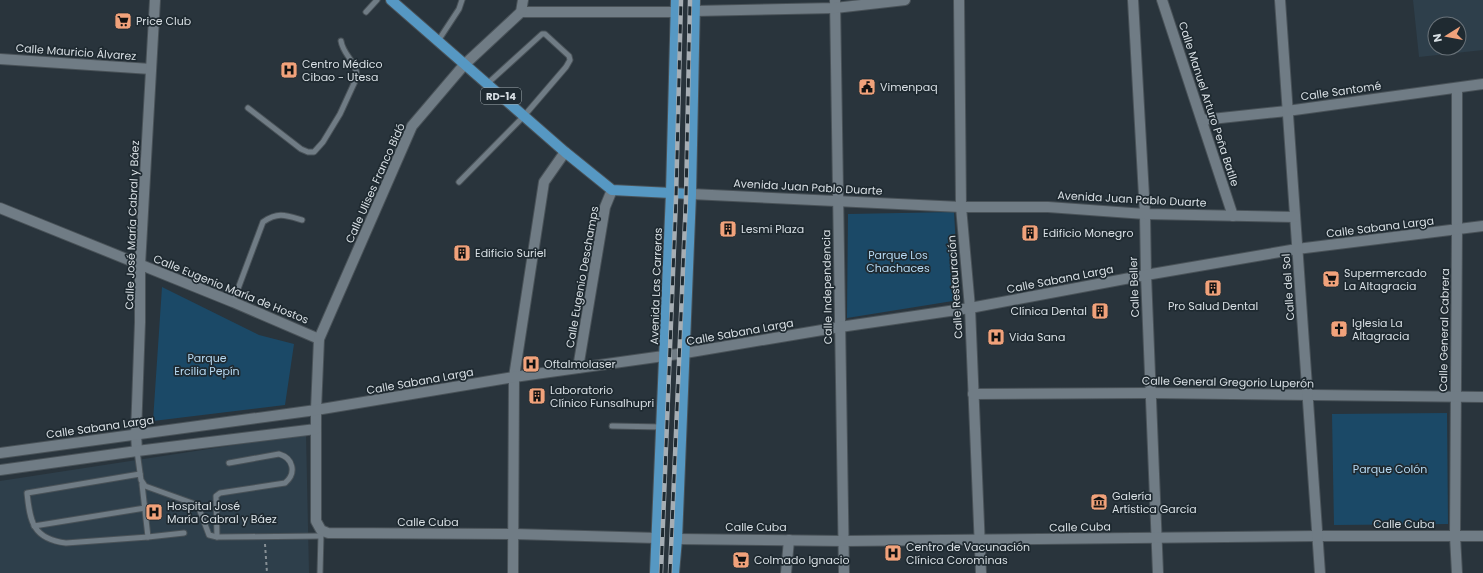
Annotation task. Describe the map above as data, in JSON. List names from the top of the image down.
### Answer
{
  "streets": {
    "main road": ["RD-14", "Avenida Juan Pablo Duarte", "Avenida Las Carreras"],
    "street": [
      "Calle Mauricio Álvarez",
      "Calle Santomé",
      "Calle Manuel Arturo Peña Batlle",
      "Calle Ulises Franco Bidó",
      "Calle José María Cabral y Báez",
      "Calle Sabana Larga",
      "Calle Eugenio Deschamps",
      "Calle Independencia",
      "Calle Restauración",
      "Calle Beller",
      "Calle del Sol",
      "Calle Eugenio María de Hostos",
      "Calle General Cabrera",
      "Calle General Gregorio Luperón",
      "Calle Cuba"
    ]
  },
  "crossings": [
    ["Calle Mauricio Álvarez", "Calle José María Cabral y Báez"],
    ["Calle Santomé", "Calle Manuel Arturo Peña Batlle"],
    ["Calle Santomé", "Calle del Sol"],
    ["Calle Santomé", "Calle General Cabrera"],
    ["RD-14", "Calle Ulises Franco Bidó"],
    ["RD-14", "Avenida Juan Pablo Duarte"],
    ["RD-14", "Calle Eugenio Deschamps"],
    ["Calle Manuel Arturo Peña Batlle", "Avenida Juan Pablo Duarte"],
    ["Calle Ulises Franco Bidó", "Calle Sabana Larga"],
    ["Calle Ulises Franco Bidó", "Calle Eugenio María de Hostos"],
    ["Avenida Juan Pablo Duarte", "Calle Eugenio Deschamps"],
    ["Avenida Juan Pablo Duarte", "Avenida Las Carreras"],
    ["Avenida Juan Pablo Duarte", "Calle Independencia"],
    ["Avenida Juan Pablo Duarte", "Calle Restauración"],
    ["Avenida Juan Pablo Duarte", "Calle Beller"],
    ["Avenida Juan Pablo Duarte", "Calle del Sol"],
    ["Calle José María Cabral y Báez", "Calle Sabana Larga"],
    ["Calle José María Cabral y Báez", "Calle Eugenio María de Hostos"],
    ["Calle Sabana Larga", "Calle Eugenio Deschamps"],
    ["Calle Sabana Larga", "Avenida Las Carreras"],
    ["Calle Sabana Larga", "Calle Independencia"],
    ["Calle Sabana Larga", "Calle Restauración"],
    ["Calle Sabana Larga", "Calle Beller"],
    ["Calle Sabana Larga", "Calle del Sol"],
    ["Calle Sabana Larga", "Calle General Cabrera"],
    ["Avenida Las Carreras", "Calle Cuba"],
    ["Calle Independencia", "Calle Cuba"],
    ["Calle Restauración", "Calle General Gregorio Luperón"],
    ["Calle Restauración", "Calle Cuba"],
    ["Calle Beller", "Calle General Gregorio Luperón"],
    ["Calle Beller", "Calle Cuba"],
    ["Calle del Sol", "Calle General Gregorio Luperón"],
    ["Calle del Sol", "Calle Cuba"],
    ["Calle General Cabrera", "Calle General Gregorio Luperón"],
    ["Calle General Cabrera", "Calle Cuba"]
  ],
  "parks": ["Parque Los Chachaces", "Parque Ercilia Pepín", "Parque Colón"],
  "places": {
    "supermarket": ["Price Club", "Supermercado La Altagracia", "Colmado Ignacio"],
    "hospital": [
      "Centro Médico Cibao - Utesa",
      "Vida Sana",
      "Oftalmolaser",
      "Hospital José María Cabral y Báez",
      "Centro de Vacunación Clínica Corominas"
    ],
    "public building": ["Vimenpaq"],
    "building": [
      "Lesmi Plaza",
      "Edificio Monegro",
      "Edificio Suriel",
      "Pro Salud Dental",
      "Clínica Dental",
      "Laboratorio Clínico Funsalhupri"
    ],
    "church": ["Iglesia La Altagracia"],
    "museum": ["Galería Artística García"]
  },
  "north": "left"
}
